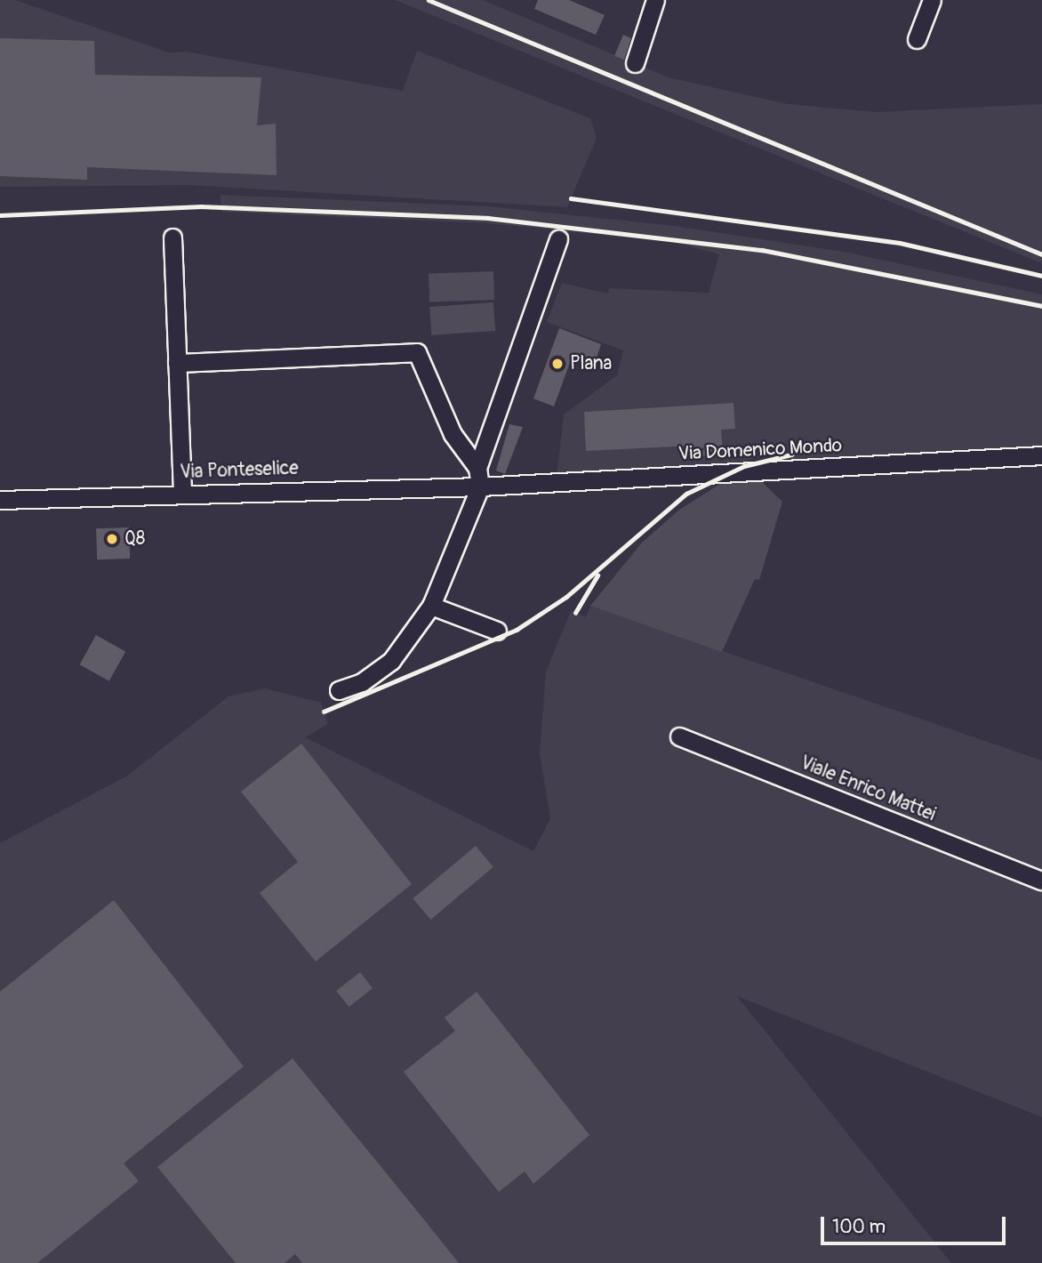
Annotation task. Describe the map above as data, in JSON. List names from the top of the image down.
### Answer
{
  "streets": {
    "street": ["Via Domenico Mondo", "Via Ponteselice", "Viale Enrico Mattei"]
  },
  "crossings": [
    ["Via Domenico Mondo", "Via Ponteselice"]
  ],
  "places": ["Plana", "Q8"],
  "scale_bar": "100 m"
}
